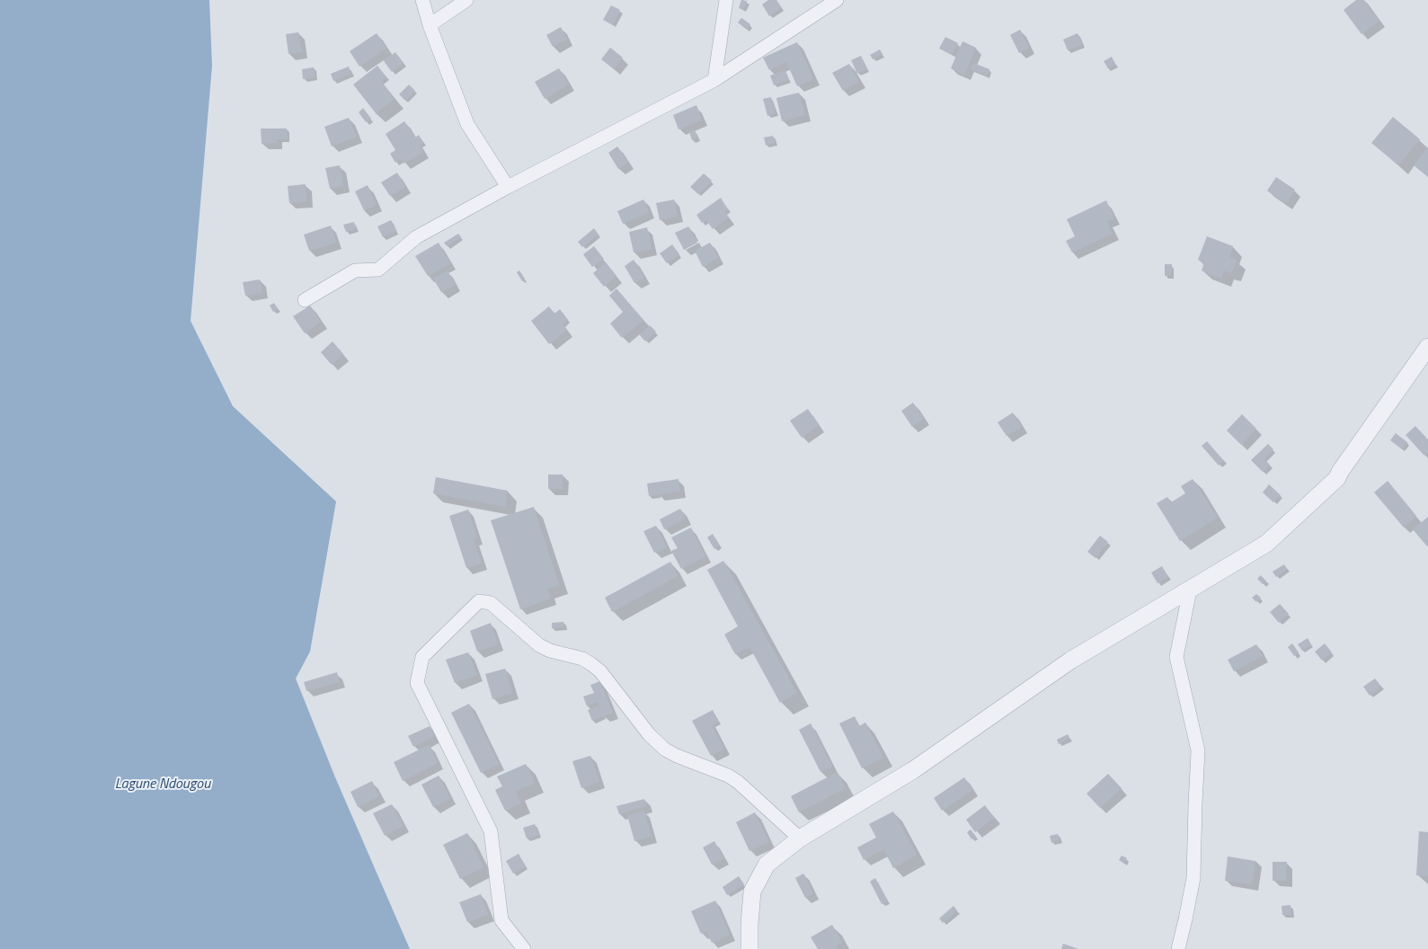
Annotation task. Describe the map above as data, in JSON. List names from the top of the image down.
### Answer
{
  "water": ["Lagune Ndougou"]
}
